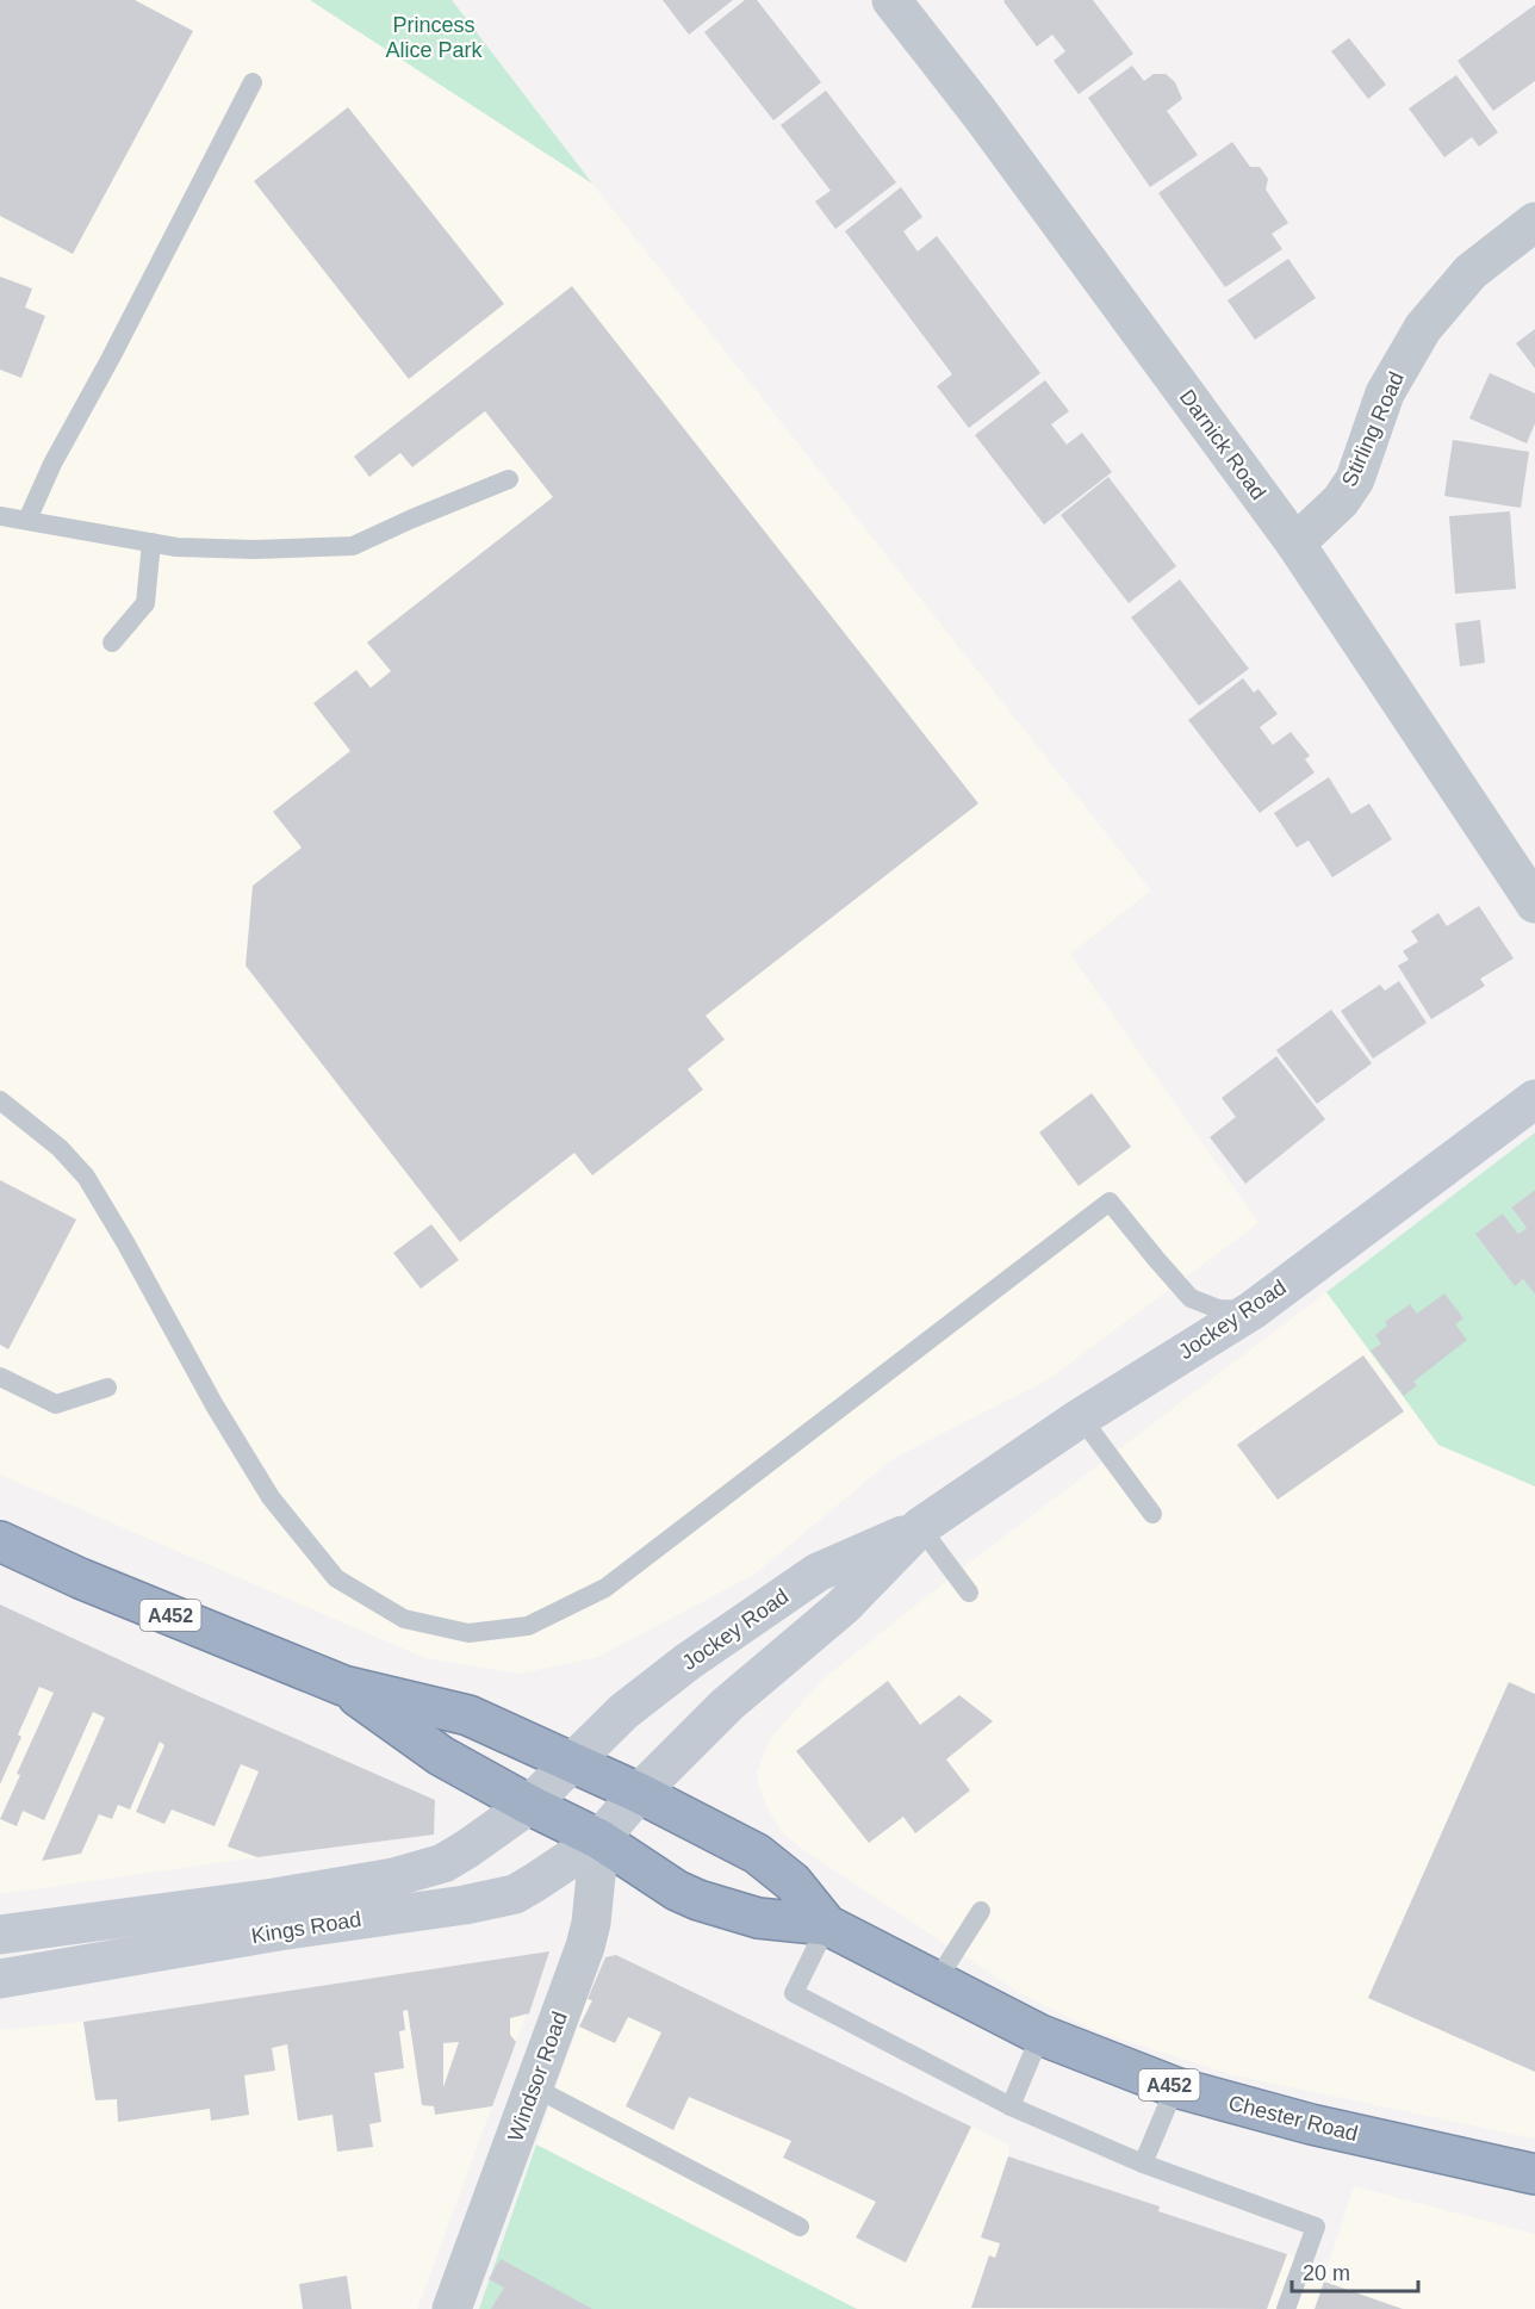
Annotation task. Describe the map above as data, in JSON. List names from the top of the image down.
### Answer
{
  "streets": {
    "highway": ["A452", "Chester Road"],
    "main road": ["Jockey Road", "Kings Road"],
    "street": ["Stirling Road", "Darnick Road", "Windsor Road"]
  },
  "crossings": [
    ["Stirling Road", "Darnick Road"],
    ["Jockey Road", "A452"],
    ["Jockey Road", "Kings Road"],
    ["Jockey Road", "Chester Road"],
    ["A452", "Kings Road"],
    ["A452", "Windsor Road"],
    ["A452", "Chester Road"],
    ["Kings Road", "Windsor Road"],
    ["Kings Road", "Chester Road"],
    ["Windsor Road", "Chester Road"]
  ],
  "parks": ["Princess Alice Park"],
  "scale_bar": "20 m"
}
